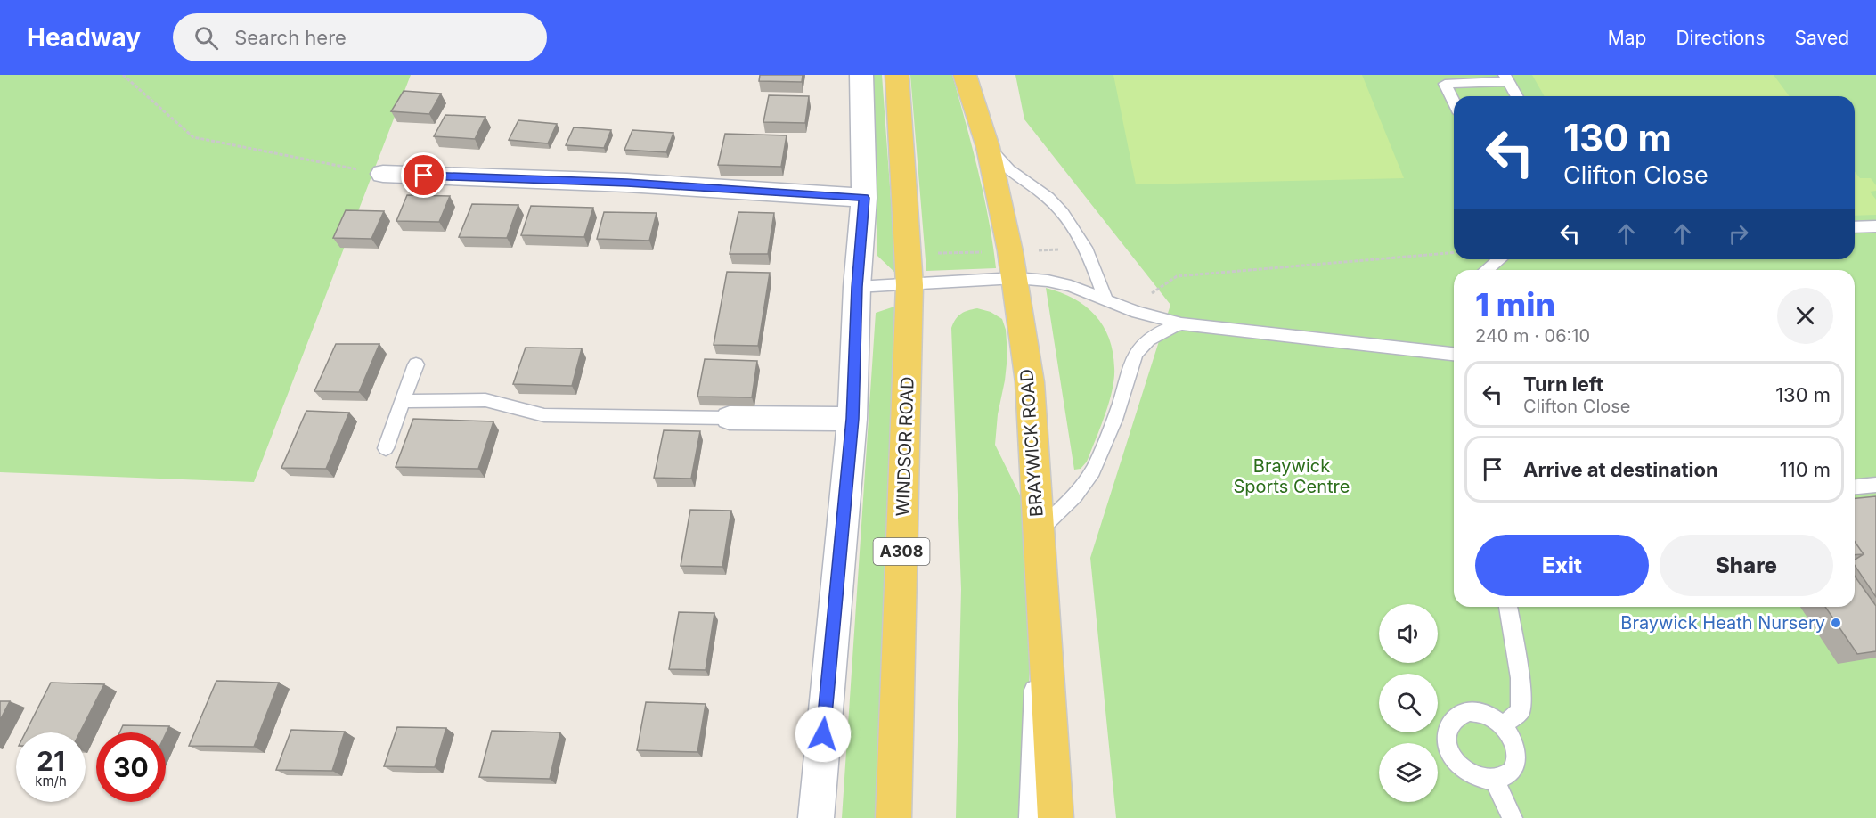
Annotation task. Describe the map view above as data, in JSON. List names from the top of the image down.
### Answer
{
  "streets": {
    "main road": ["BRAYWICK ROAD", "WINDSOR ROAD", "A308"]
  },
  "parks": ["Braywick Sports Centre"],
  "places": ["Braywick Heath Nursery"],
  "page": {
    "header": "Headway",
    "search": "Search here",
    "nav": ["Map", "Directions", "Saved"],
    "turn": ["130 m", "Clifton Close"],
    "heading": ["1 min", "240 m · 06:10"],
    "list": [
      {
        "name": "Turn left",
        "note": "Clifton Close",
        "value": "130 m"
      },
      {
        "name": "Arrive at destination",
        "value": "110 m"
      }
    ],
    "buttons": ["Exit", "Share"],
    "speed": "21 km/h",
    "limit": "30"
  }
}
